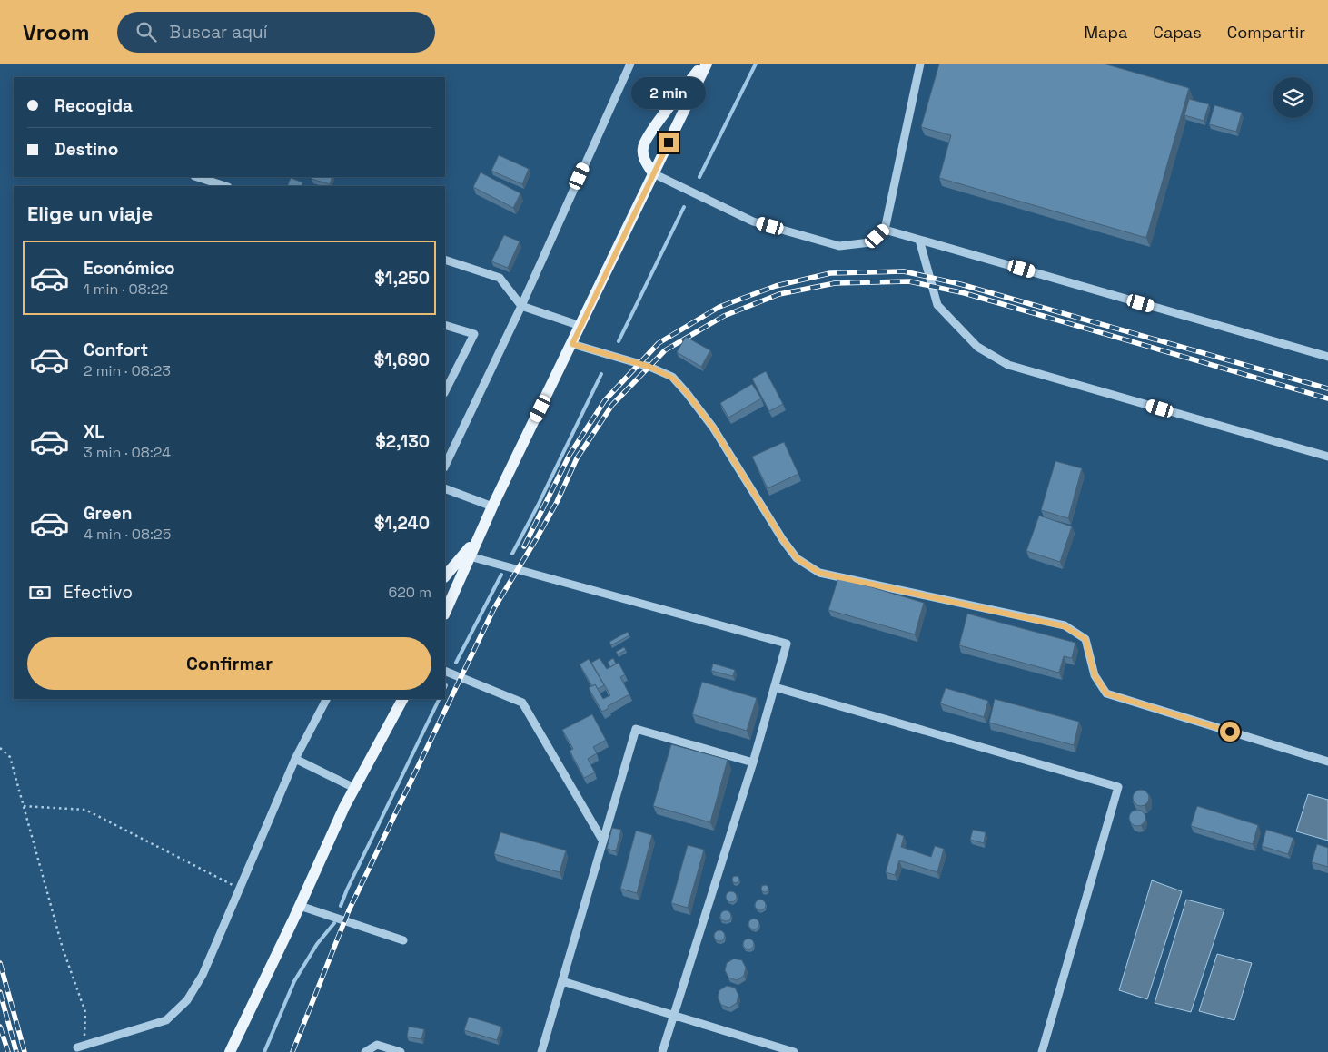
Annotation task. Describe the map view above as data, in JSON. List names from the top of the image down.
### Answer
{
  "page": {
    "header": "Vroom",
    "search": "Buscar aquí",
    "nav": ["Mapa", "Capas", "Compartir"],
    "bubble": "2 min",
    "banner": ["Recogida", "Destino"],
    "heading": "Elige un viaje",
    "list": [
      {
        "name": "Económico",
        "note": "1 min · 08:22",
        "value": "$1,250"
      },
      {
        "name": "Confort",
        "note": "2 min · 08:23",
        "value": "$1,690"
      },
      {
        "name": "XL",
        "note": "3 min · 08:24",
        "value": "$2,130"
      },
      {
        "name": "Green",
        "note": "4 min · 08:25",
        "value": "$1,240"
      }
    ],
    "pay": ["Efectivo", "620 m"],
    "buttons": "Confirmar"
  }
}
